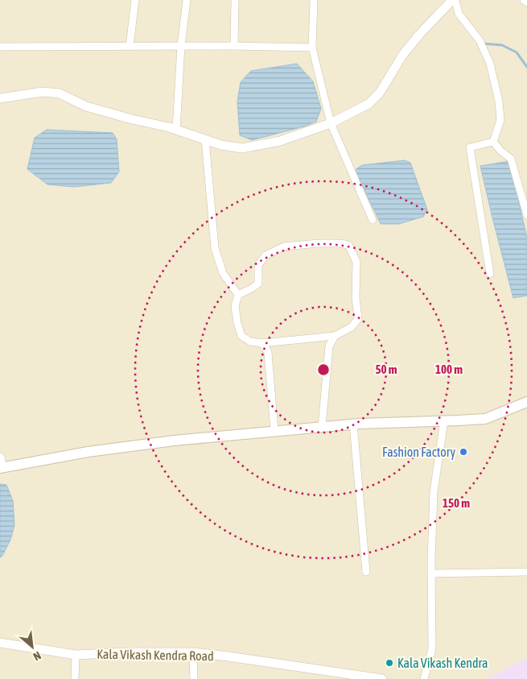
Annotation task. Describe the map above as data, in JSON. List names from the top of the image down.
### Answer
{
  "streets": {
    "street": ["Kala Vikash Kendra Road"]
  },
  "places": ["Fashion Factory", "Kala Vikash Kendra"],
  "north": "bottom right",
  "rings": ["50 m", "100 m", "150 m"]
}
